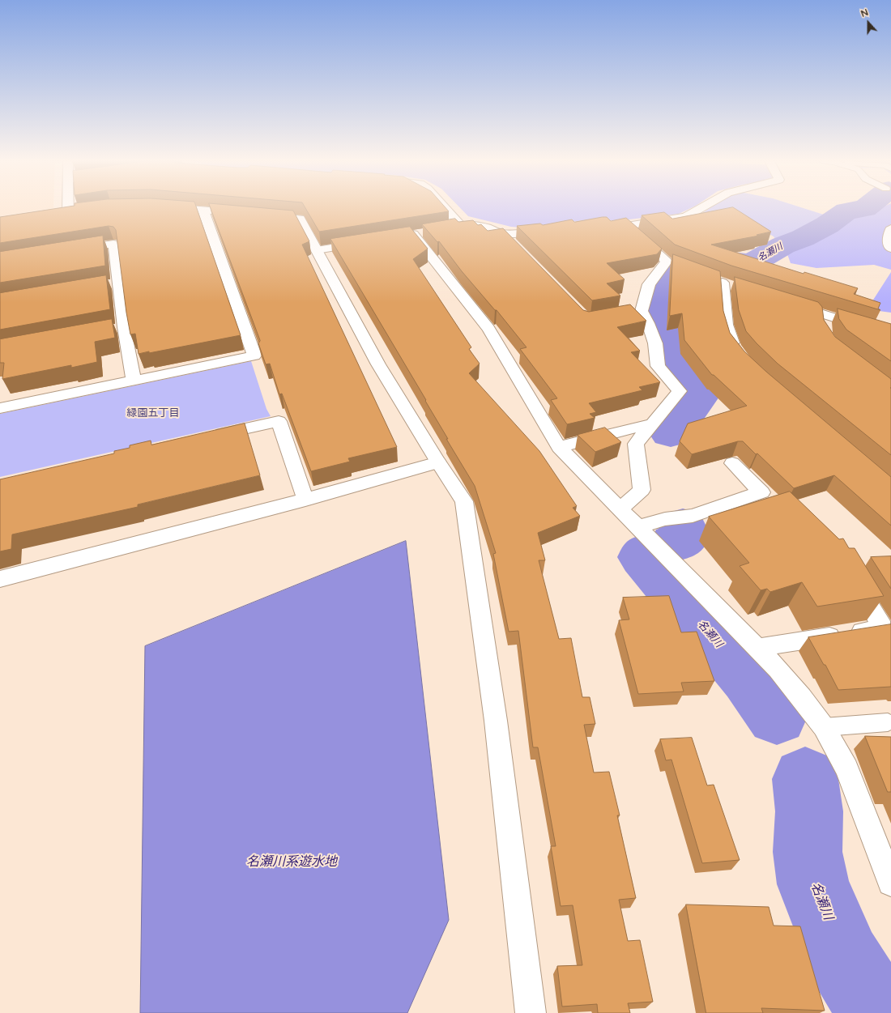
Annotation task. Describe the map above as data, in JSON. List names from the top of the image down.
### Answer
{
  "districts": ["緑園五丁目"],
  "water": ["名瀬川", "名瀬川系遊水地"],
  "north": "top"
}
